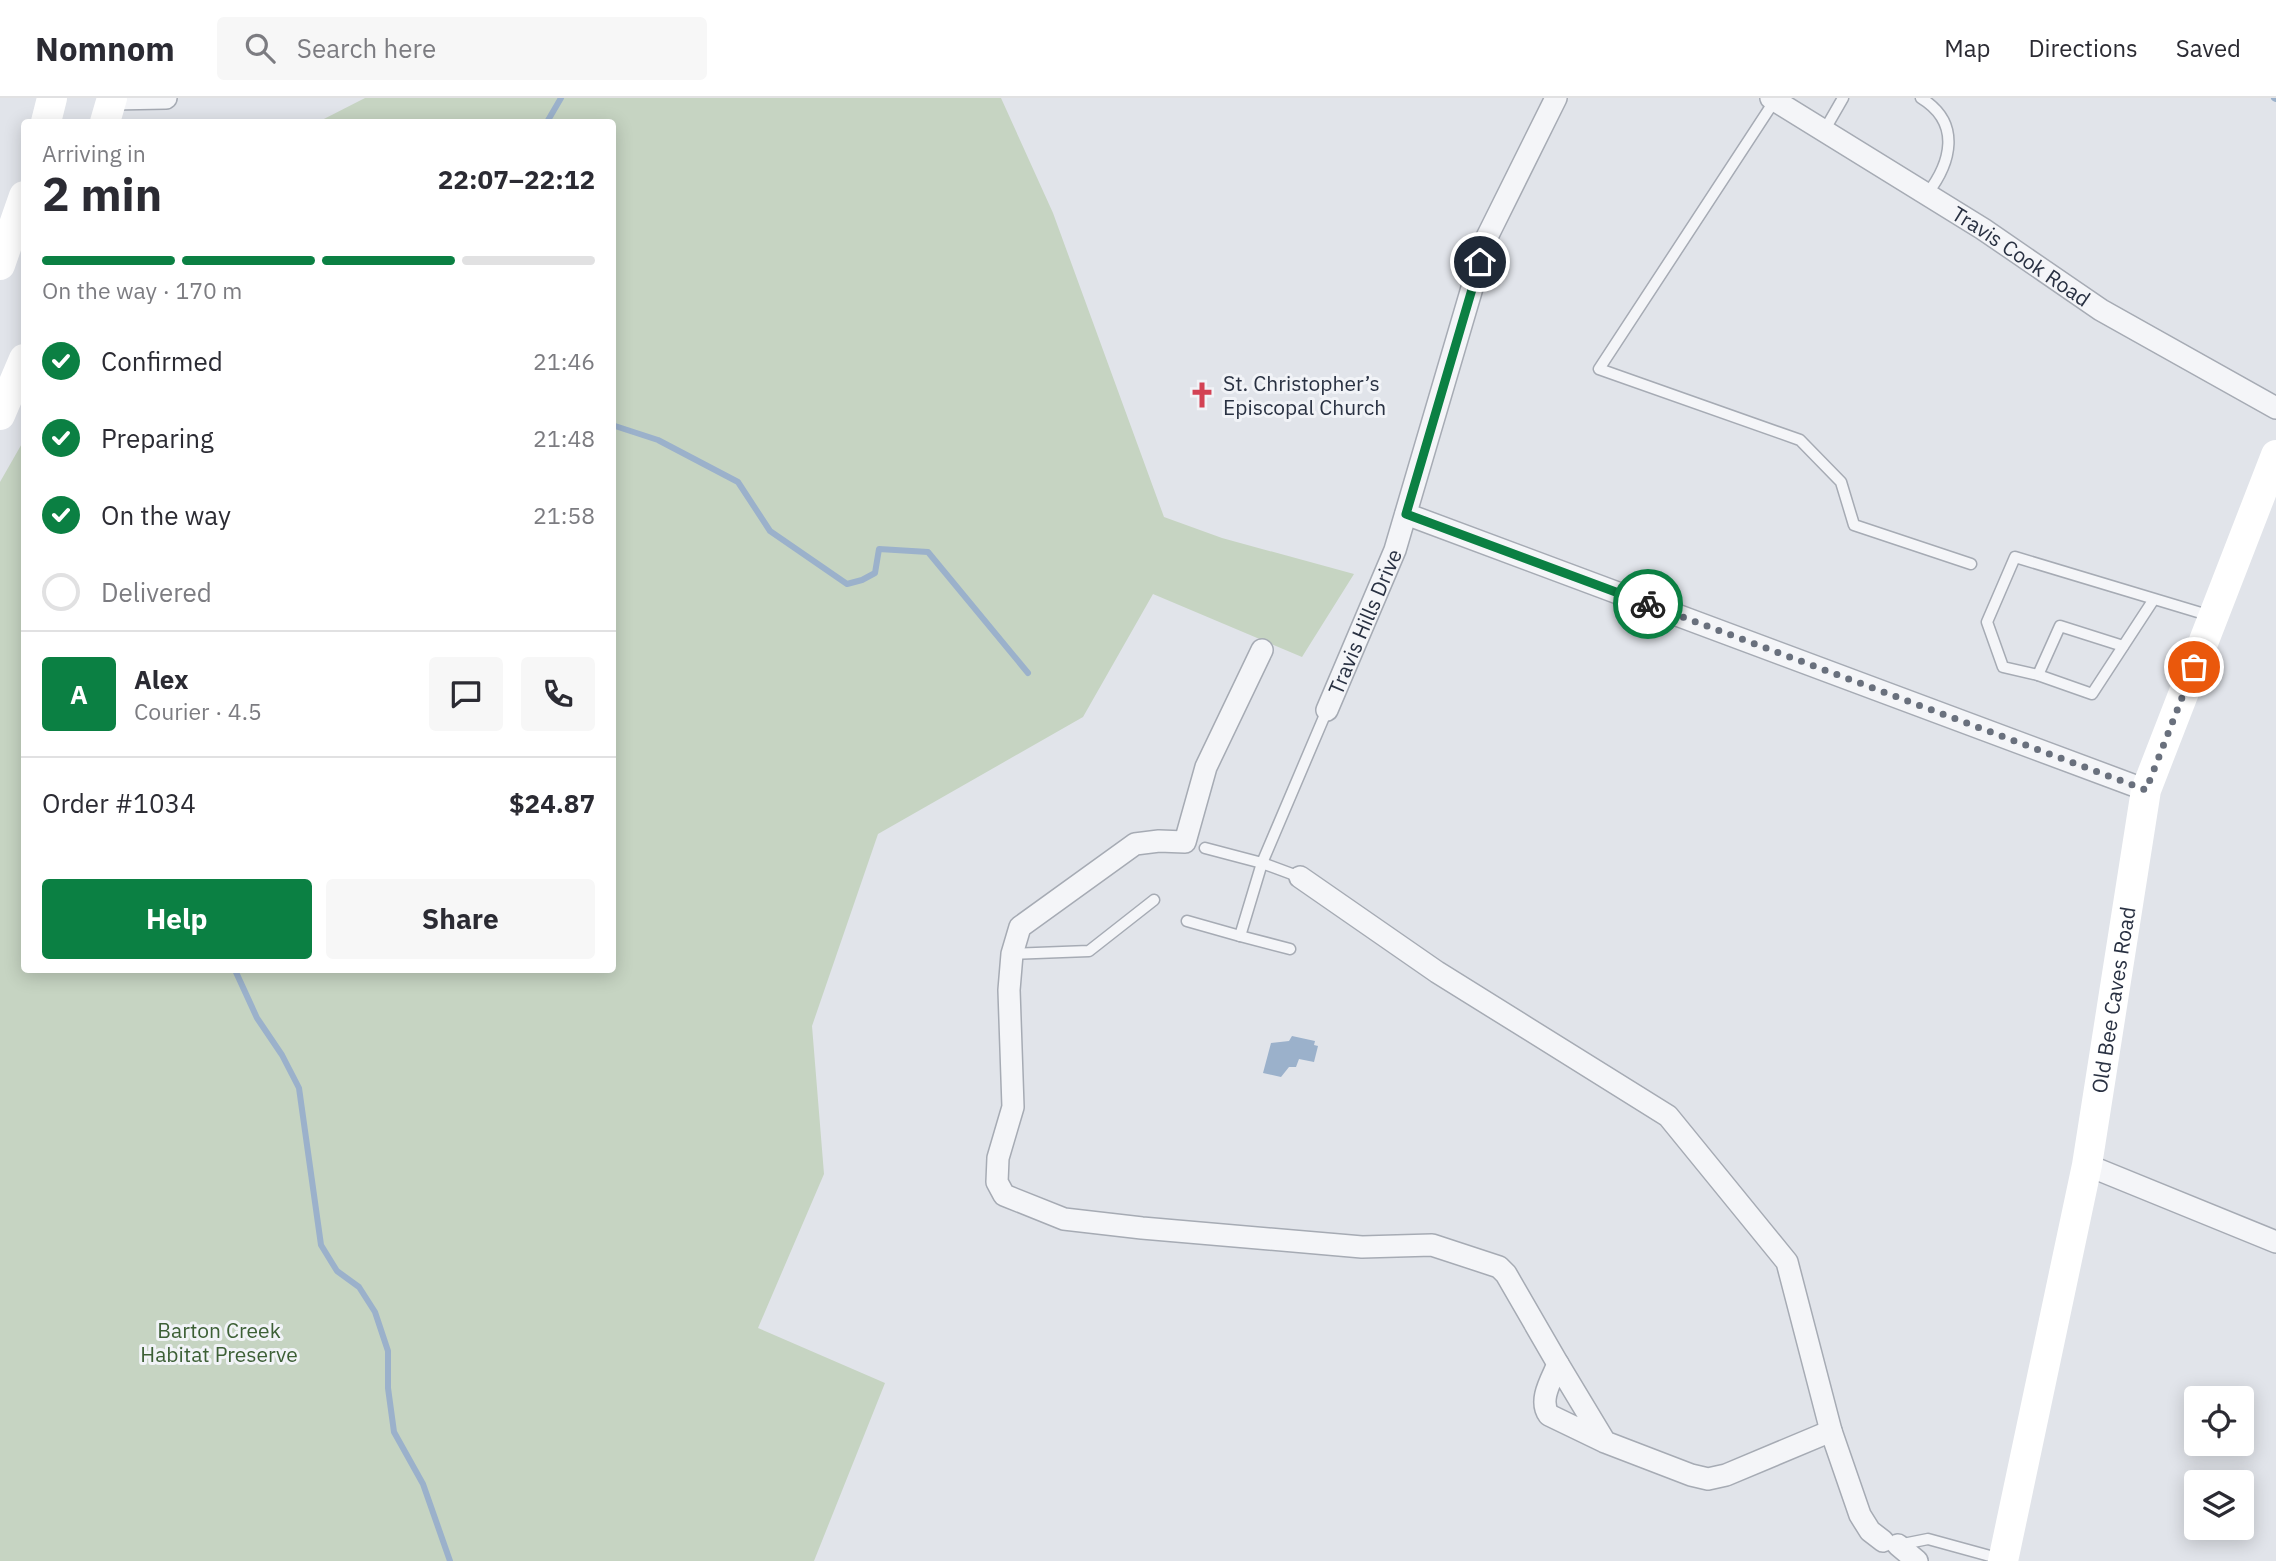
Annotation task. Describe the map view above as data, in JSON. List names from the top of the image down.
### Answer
{
  "streets": {
    "street": ["Travis Cook Road", "Travis Hills Drive", "Old Bee Caves Road"]
  },
  "parks": ["Barton Creek Habitat Preserve"],
  "places": {
    "church": ["St. Christopher’s Episcopal Church"]
  },
  "page": {
    "header": "Nomnom",
    "search": "Search here",
    "nav": ["Map", "Directions", "Saved"],
    "heading": ["2 min", "Arriving in", "22:07–22:12"],
    "panel": [
      "Alex",
      "Courier · 4.5",
      "Order #1034",
      "$24.87"
    ],
    "bar": "On the way · 170 m",
    "list": [
      ["Confirmed", "21:46"],
      ["Preparing", "21:48"],
      ["On the way", "21:58"],
      "Delivered"
    ],
    "round": "A",
    "buttons": ["Help", "Share"]
  }
}
